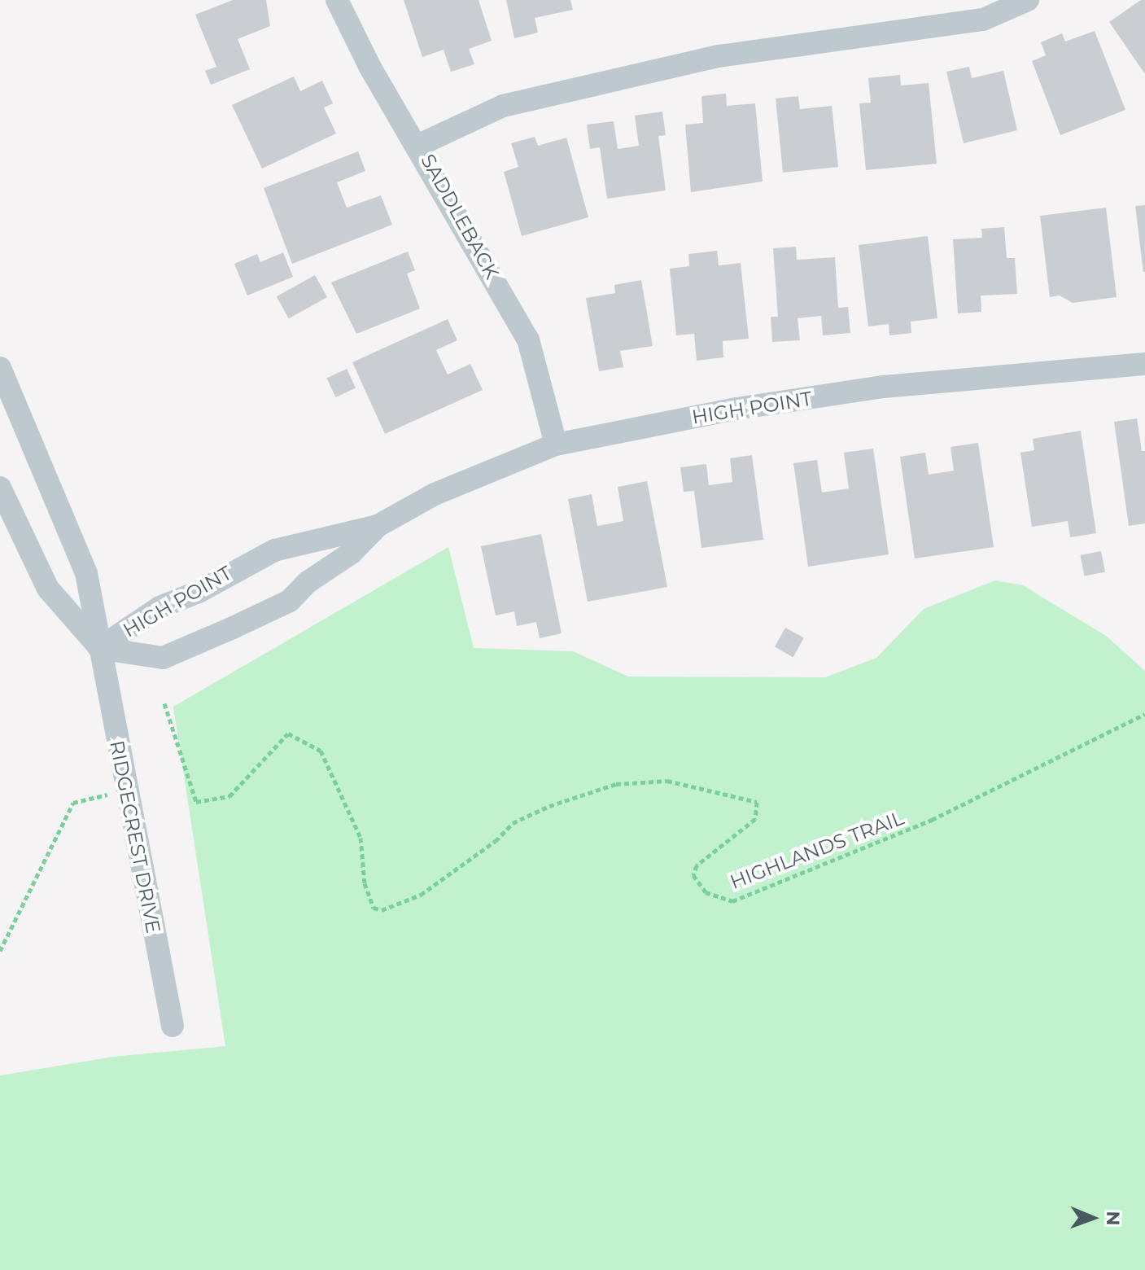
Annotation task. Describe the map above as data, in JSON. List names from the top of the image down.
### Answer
{
  "streets": {
    "street": ["SADDLEBACK", "HIGH POINT", "RIDGECREST DRIVE"],
    "path": ["HIGHLANDS TRAIL"]
  },
  "crossings": [
    ["SADDLEBACK", "HIGH POINT"],
    ["HIGH POINT", "RIDGECREST DRIVE"]
  ],
  "north": "right"
}
